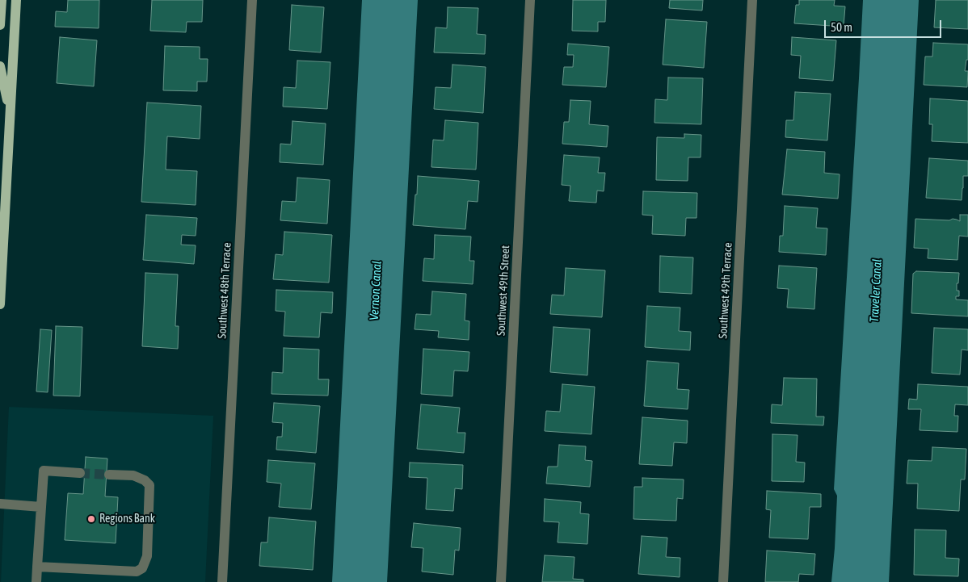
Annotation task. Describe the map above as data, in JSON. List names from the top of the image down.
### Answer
{
  "streets": {
    "street": ["Southwest 48th Terrace", "Southwest 49th Street", "Southwest 49th Terrace"]
  },
  "water": ["Vernon Canal", "Traveler Canal"],
  "places": ["Regions Bank"],
  "scale_bar": "50 m"
}
